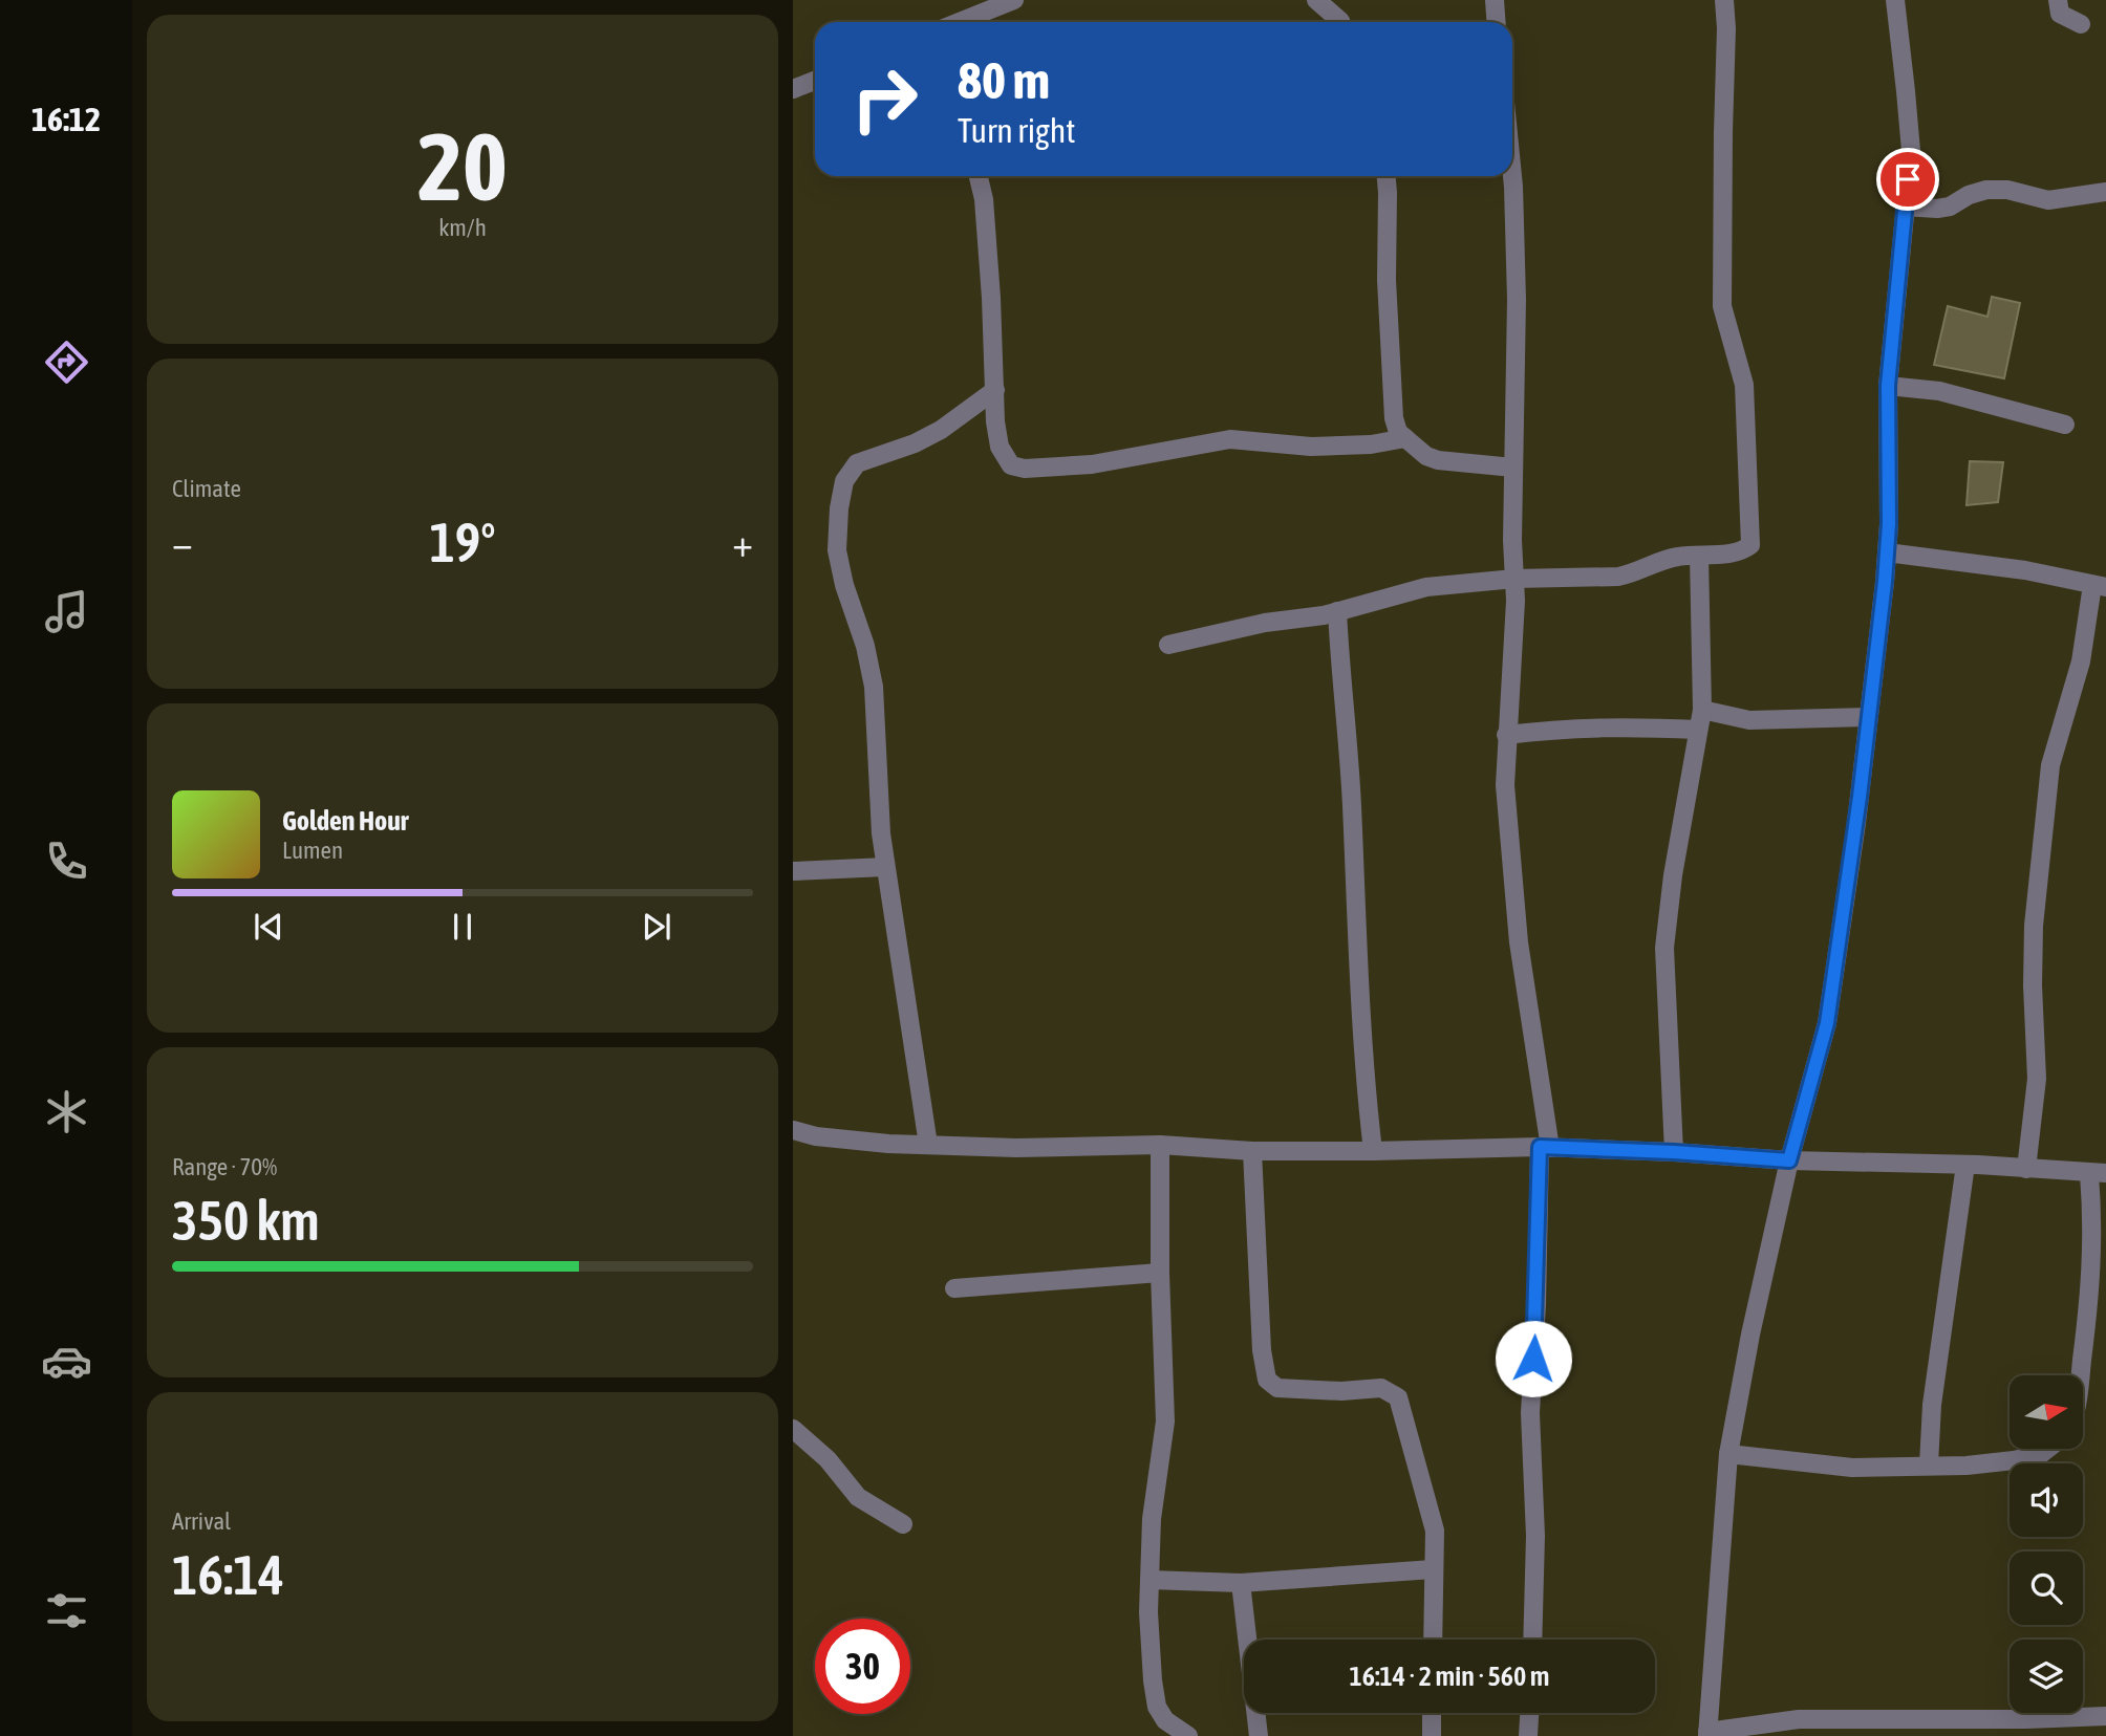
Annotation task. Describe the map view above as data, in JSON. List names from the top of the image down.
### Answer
{
  "north": "right",
  "page": {
    "tabs": "16:12",
    "tile": [
      ["20", "km/h"],
      "Climate",
      ["Range · 70%", "350 km"],
      ["Arrival", "16:14"]
    ],
    "turn": ["80 m", "Turn right"],
    "heat": ["−", "19°", "+"],
    "song": ["Golden Hour", "Lumen"],
    "limit": "30",
    "trip": "16:14 · 2 min · 560 m"
  }
}
